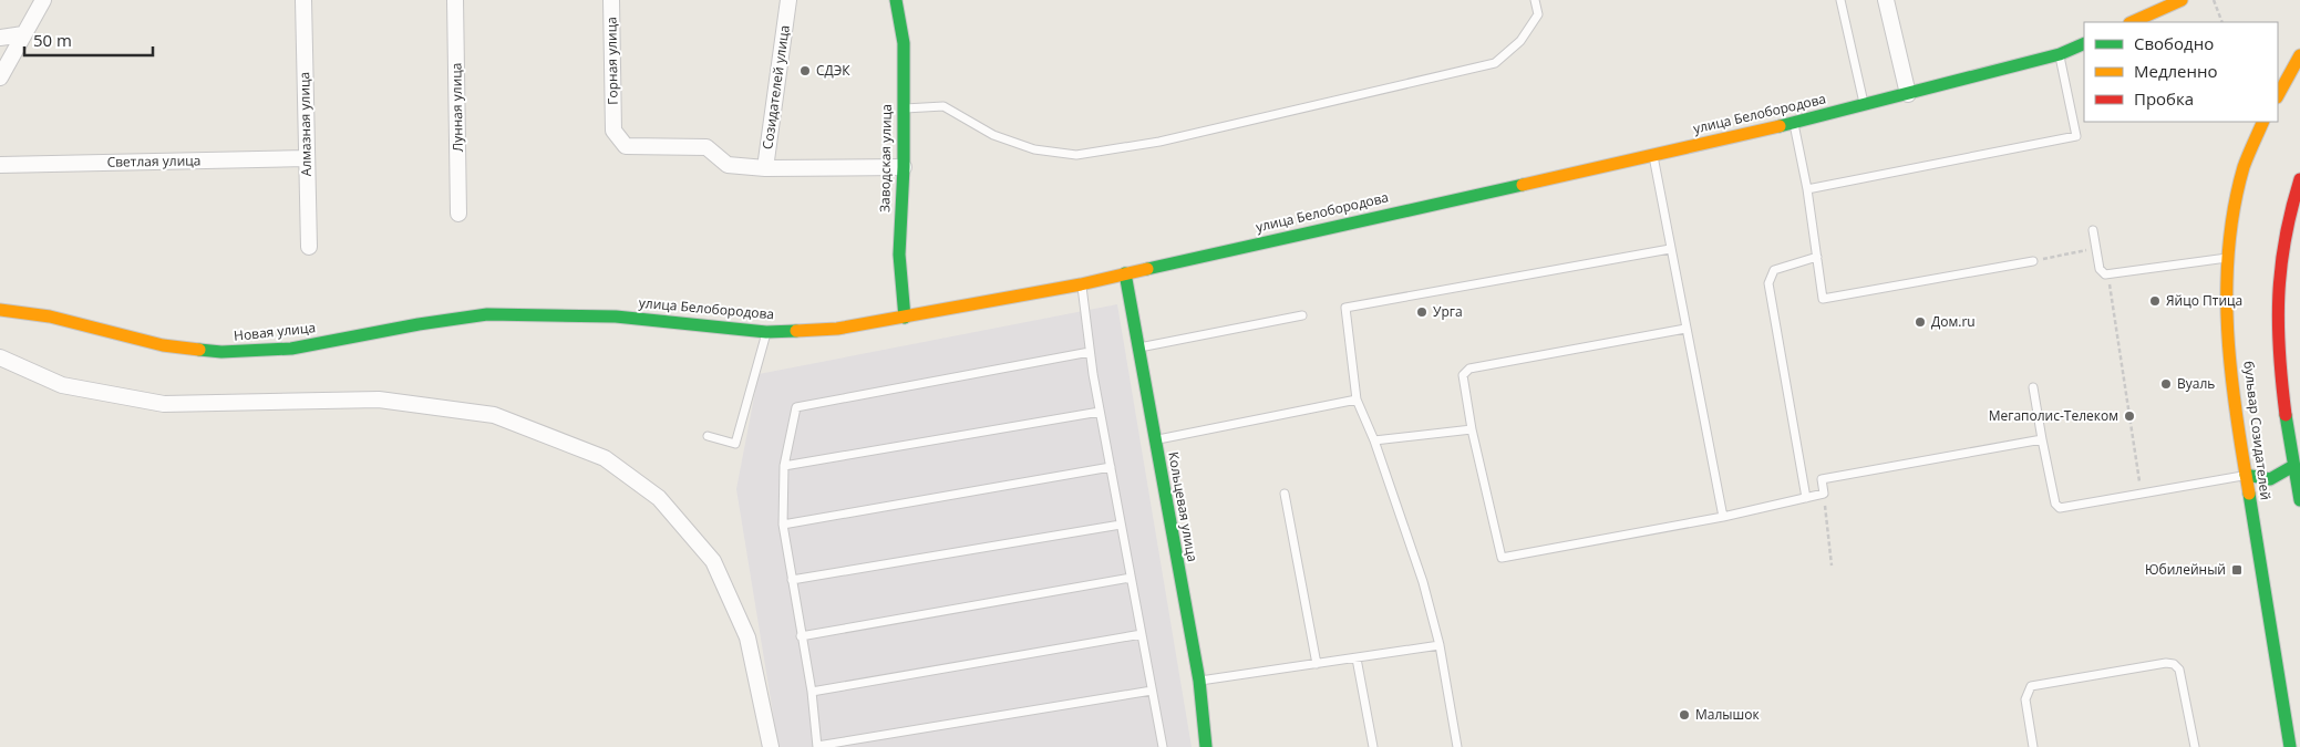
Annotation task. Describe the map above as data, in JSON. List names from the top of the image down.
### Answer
{
  "streets": {
    "main road": [
      "улица Белобородова",
      "Заводская улица",
      "Новая улица",
      "бульвар Созидателей",
      "Кольцевая улица"
    ],
    "street": [
      "Горная улица",
      "Созидателей улица",
      "Лунная улица",
      "Алмазная улица",
      "Светлая улица"
    ]
  },
  "crossings": [
    ["Горная улица", "Созидателей улица"],
    ["Созидателей улица", "Заводская улица"],
    ["улица Белобородова", "Заводская улица"],
    ["улица Белобородова", "Новая улица"],
    ["улица Белобородова", "Кольцевая улица"],
    ["Алмазная улица", "Светлая улица"]
  ],
  "places": {
    "other": [
      "СДЭК",
      "Яйцо Птица",
      "Урга",
      "Дом.ru",
      "Вуаль",
      "Мегаполис-Телеком",
      "Малышок"
    ],
    "transit": ["Юбилейный"]
  },
  "legend": ["Свободно", "Медленно", "Пробка"],
  "scale_bar": "50 m"
}
